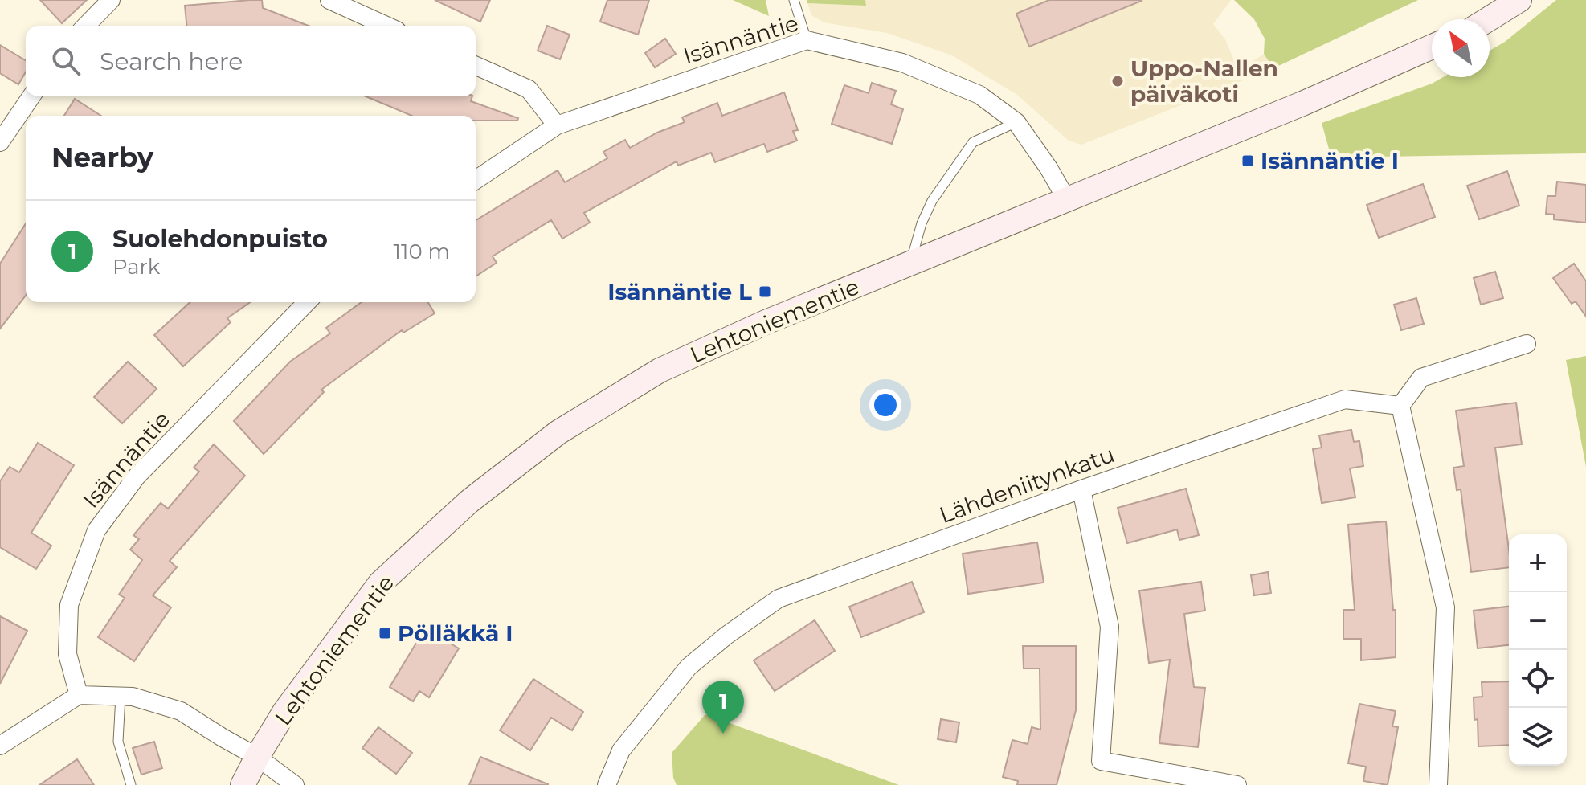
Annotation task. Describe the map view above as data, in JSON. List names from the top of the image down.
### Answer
{
  "streets": {
    "main road": ["Lehtoniementie"],
    "street": ["Isännäntie", "Lähdeniitynkatu"]
  },
  "crossings": [
    ["Isännäntie", "Lehtoniementie"]
  ],
  "places": {
    "other": ["Uppo-Nallen päiväkoti"],
    "transit": ["Isännäntie I", "Isännäntie L", "Pölläkkä I"]
  },
  "north": "top left",
  "page": {
    "search": "Search here",
    "heading": "Nearby",
    "list": [
      {
        "mark": "1",
        "name": "Suolehdonpuisto",
        "note": "Park",
        "value": "110 m"
      }
    ],
    "map_buttons": ["+", "−"],
    "pins": "1"
  }
}
